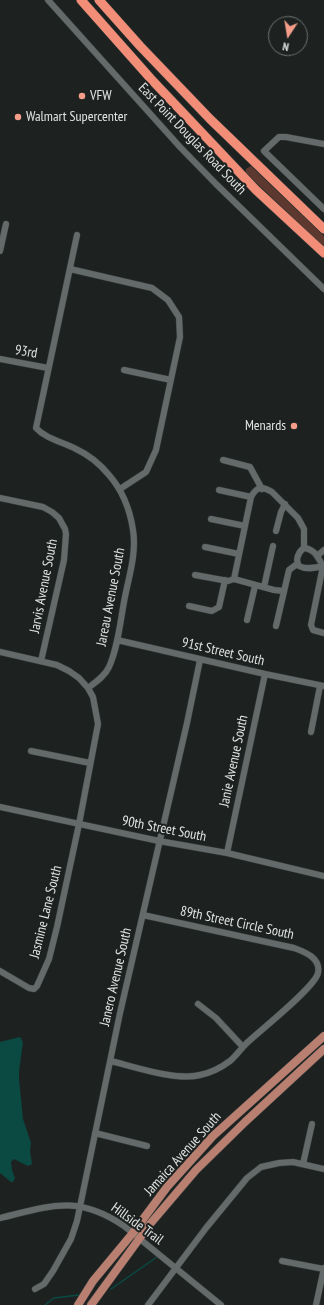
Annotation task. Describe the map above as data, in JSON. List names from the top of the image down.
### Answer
{
  "streets": {
    "main road": ["Jamaica Avenue South"],
    "street": [
      "East Point Douglas Road South",
      "93rd",
      "Jarvis Avenue South",
      "Jareau Avenue South",
      "91st Street South",
      "Janie Avenue South",
      "90th Street South",
      "Jasmine Lane South",
      "89th Street Circle South",
      "Janero Avenue South",
      "Hillside Trail"
    ]
  },
  "crossings": [
    ["93rd", "Jareau Avenue South"],
    ["Jareau Avenue South", "91st Street South"],
    ["91st Street South", "Janie Avenue South"],
    ["91st Street South", "Janero Avenue South"],
    ["Janie Avenue South", "90th Street South"],
    ["90th Street South", "Jasmine Lane South"],
    ["90th Street South", "Janero Avenue South"],
    ["89th Street Circle South", "Janero Avenue South"],
    ["Janero Avenue South", "Hillside Trail"],
    ["Jamaica Avenue South", "Hillside Trail"]
  ],
  "places": ["VFW", "Walmart Supercenter", "Menards"],
  "north": "bottom"
}
